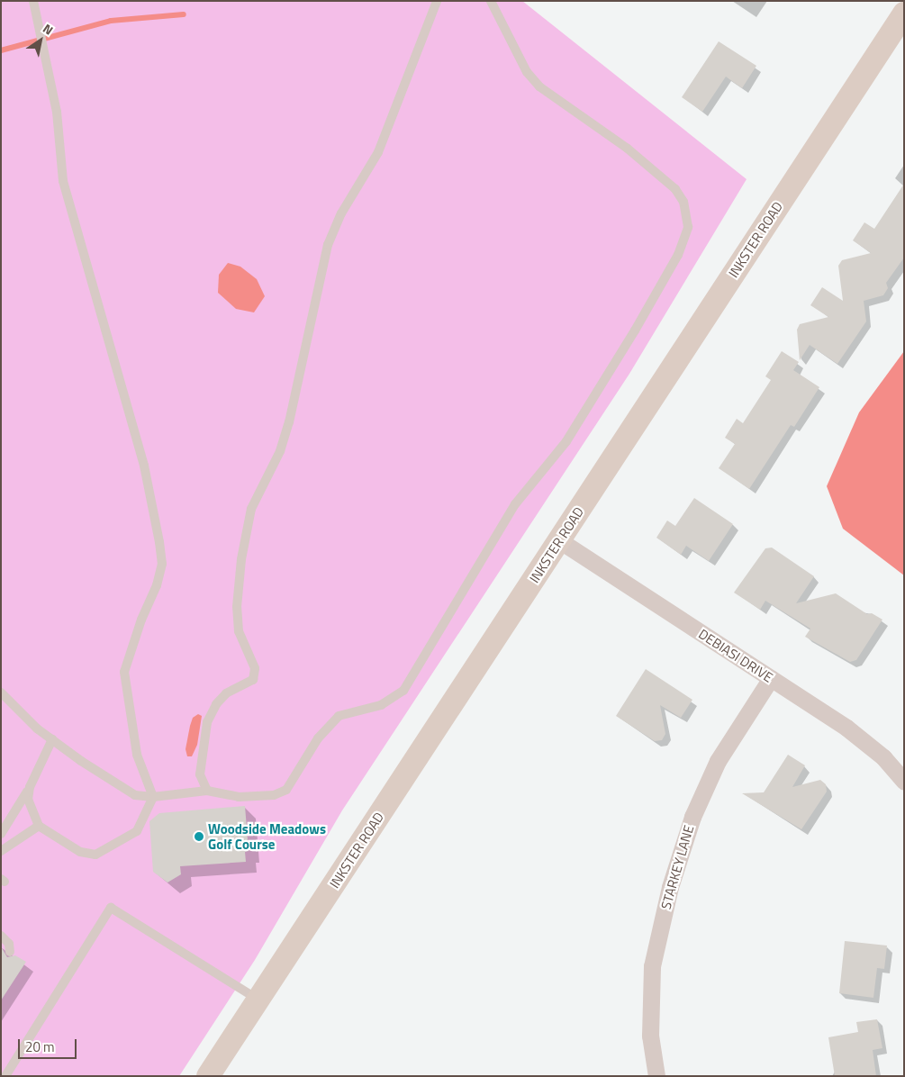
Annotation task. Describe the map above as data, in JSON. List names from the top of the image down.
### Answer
{
  "streets": {
    "street": ["INKSTER ROAD", "DEBIASI DRIVE", "STARKEY LANE"]
  },
  "crossings": [
    ["INKSTER ROAD", "DEBIASI DRIVE"],
    ["DEBIASI DRIVE", "STARKEY LANE"]
  ],
  "places": ["Woodside Meadows Golf Course"],
  "scale_bar": "20 m",
  "north": "top right"
}
